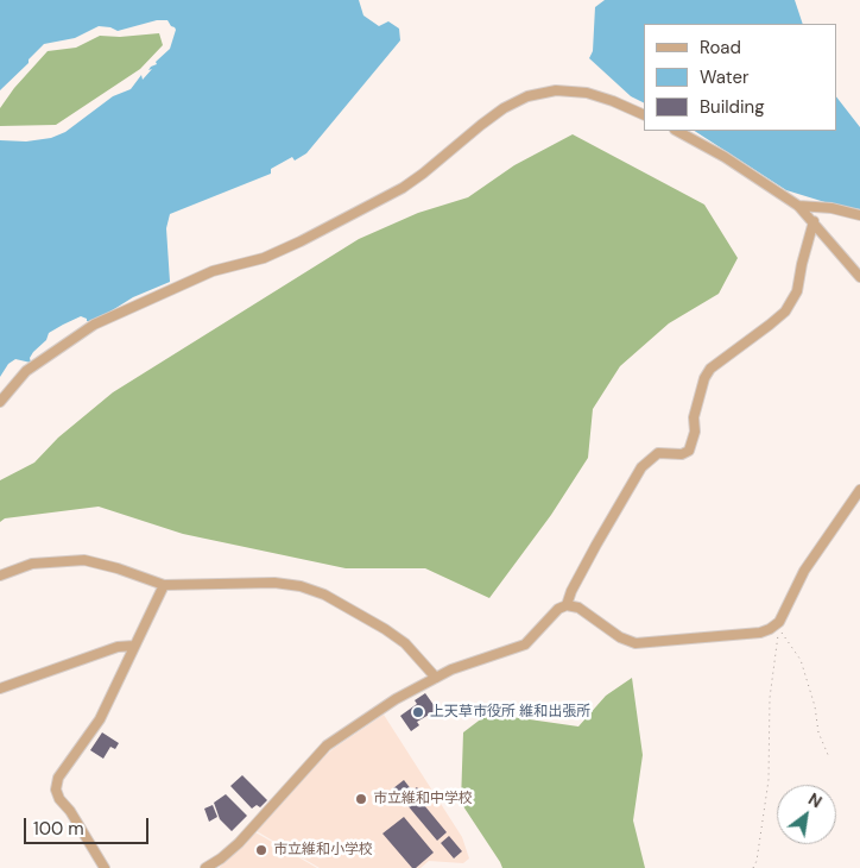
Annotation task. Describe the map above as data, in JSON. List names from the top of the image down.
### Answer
{
  "places": ["上天草市役所 維和出張所", "市立維和中学校", "市立維和小学校"],
  "legend": ["Road", "Water", "Building"],
  "scale_bar": "100 m",
  "north": "top right"
}
